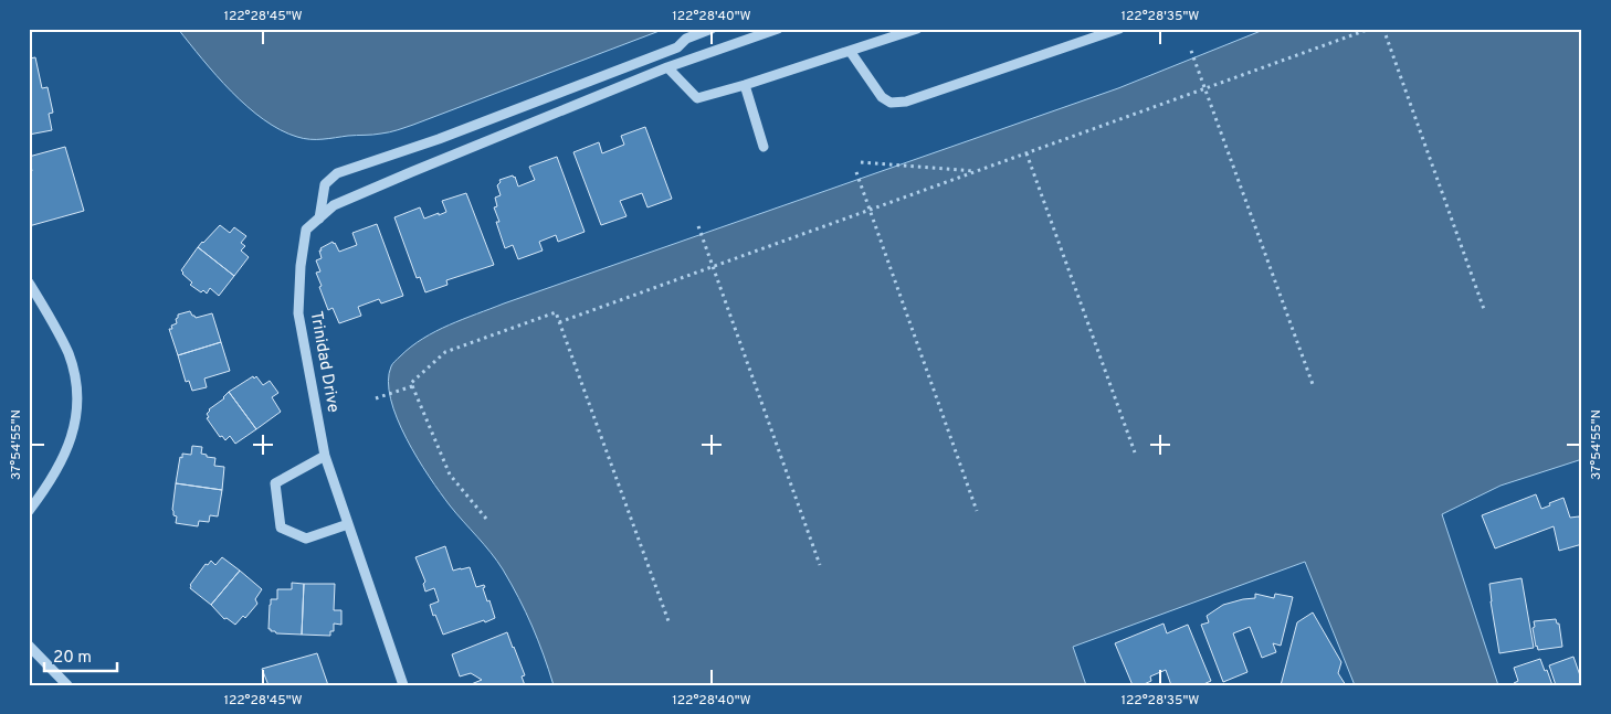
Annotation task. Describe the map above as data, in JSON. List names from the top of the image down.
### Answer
{
  "streets": {
    "street": ["Trinidad Drive"]
  },
  "scale_bar": "20 m",
  "coordinates": [
    "122°28'45\"W",
    "122°28'40\"W",
    "122°28'35\"W",
    "37°54'55\"N"
  ]
}
